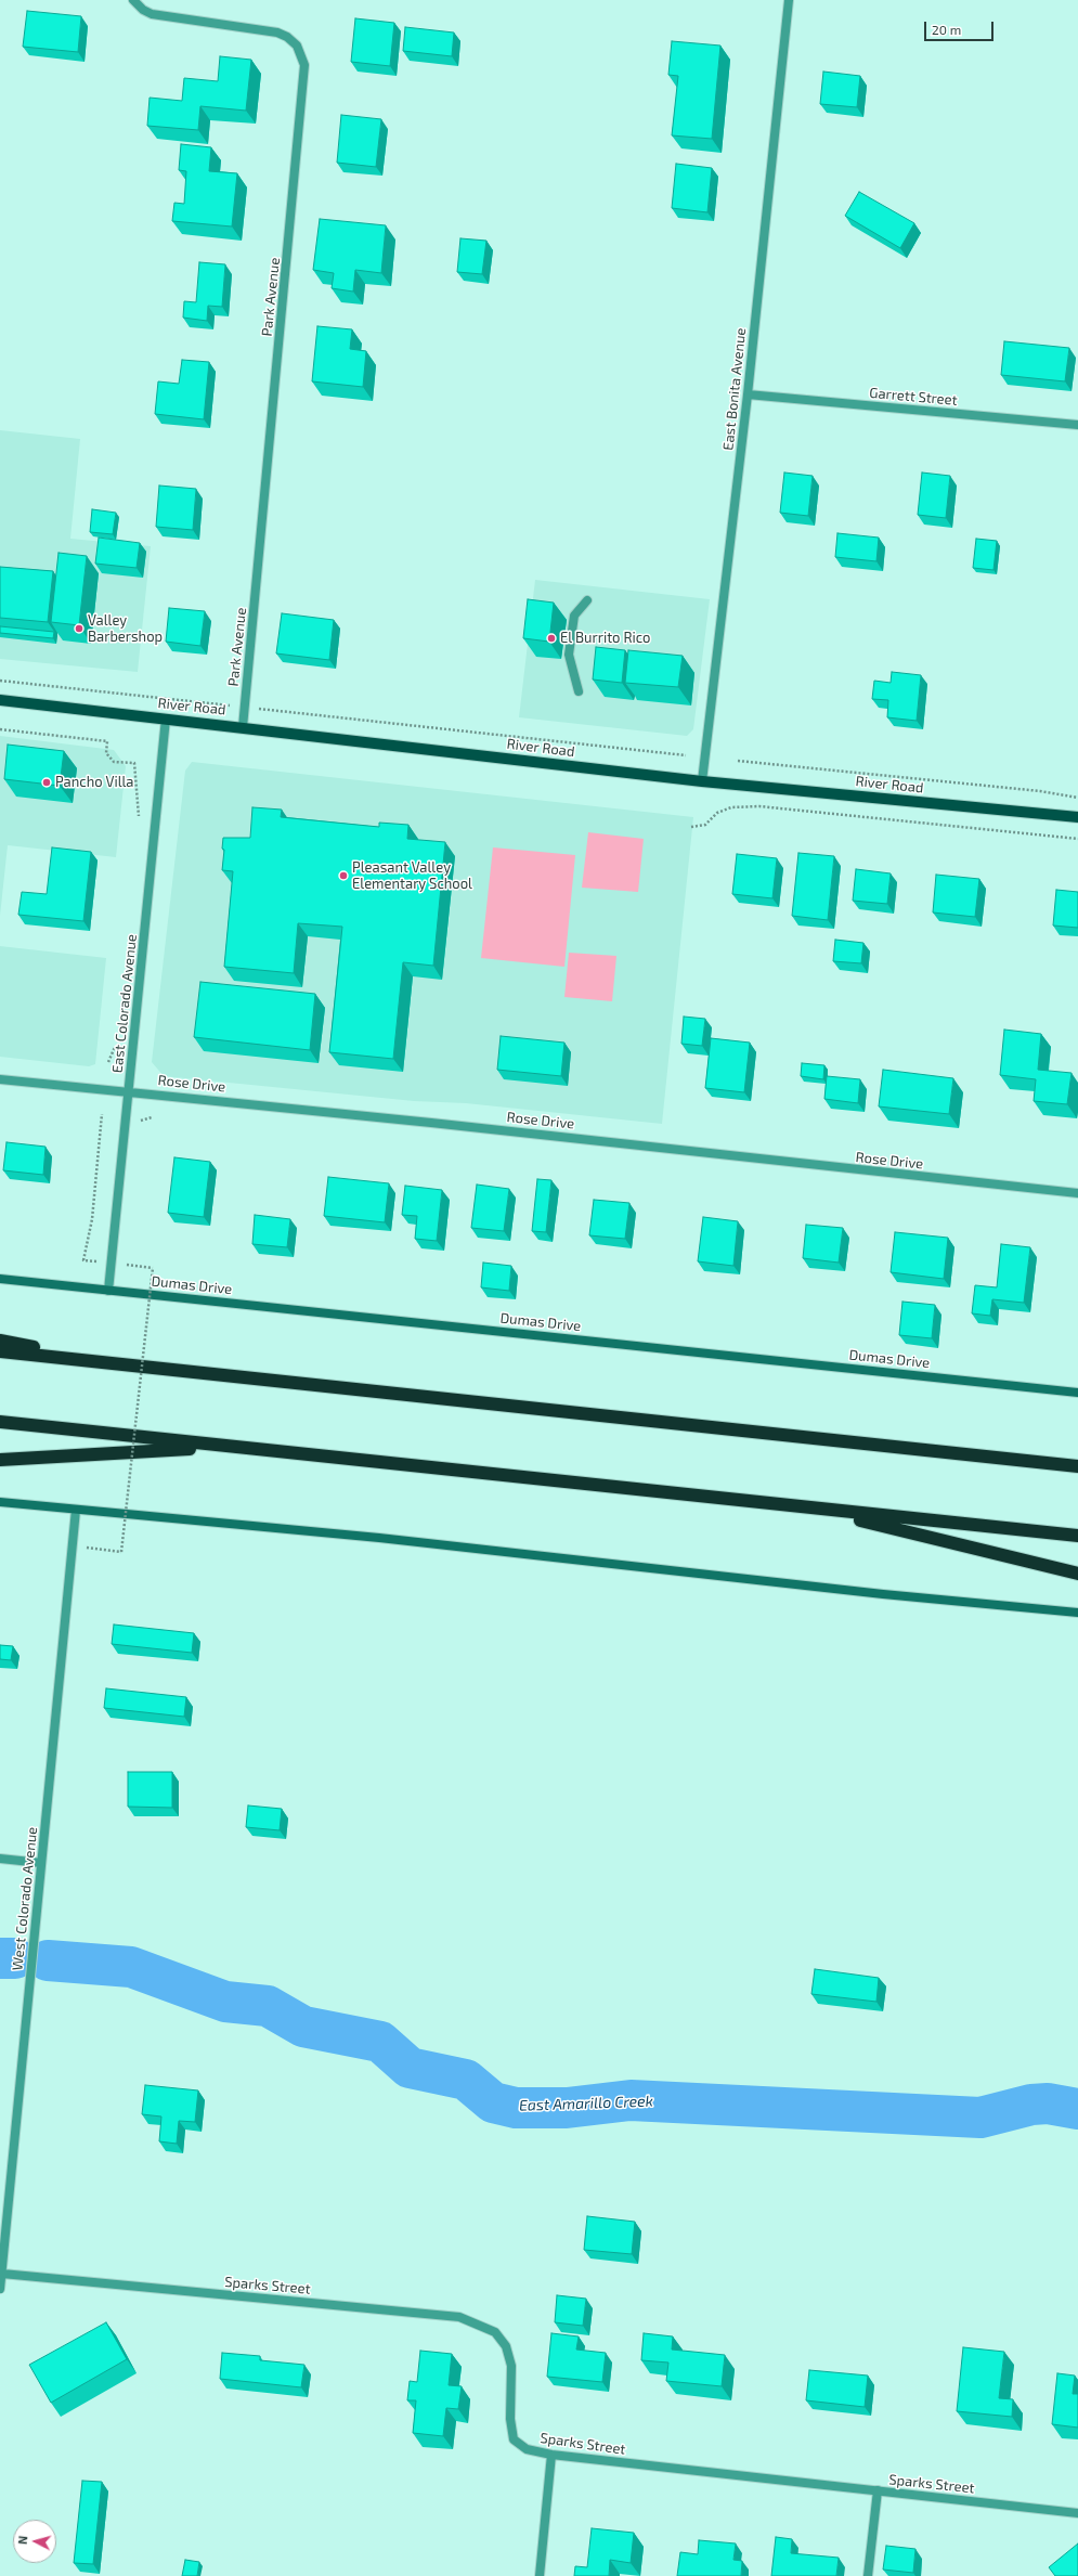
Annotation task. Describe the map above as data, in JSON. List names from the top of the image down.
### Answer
{
  "streets": {
    "main road": ["River Road", "Dumas Drive"],
    "street": [
      "Park Avenue",
      "East Bonita Avenue",
      "Garrett Street",
      "East Colorado Avenue",
      "Rose Drive",
      "West Colorado Avenue",
      "Sparks Street"
    ]
  },
  "crossings": [
    ["Park Avenue", "River Road"],
    ["East Bonita Avenue", "Garrett Street"],
    ["East Bonita Avenue", "River Road"],
    ["River Road", "East Colorado Avenue"],
    ["East Colorado Avenue", "Rose Drive"],
    ["East Colorado Avenue", "Dumas Drive"],
    ["West Colorado Avenue", "Sparks Street"]
  ],
  "water": ["East Amarillo Creek"],
  "places": [
    "Valley Barbershop",
    "El Burrito Rico",
    "Pancho Villa",
    "Pleasant Valley Elementary School"
  ],
  "scale_bar": "20 m",
  "north": "left"
}
